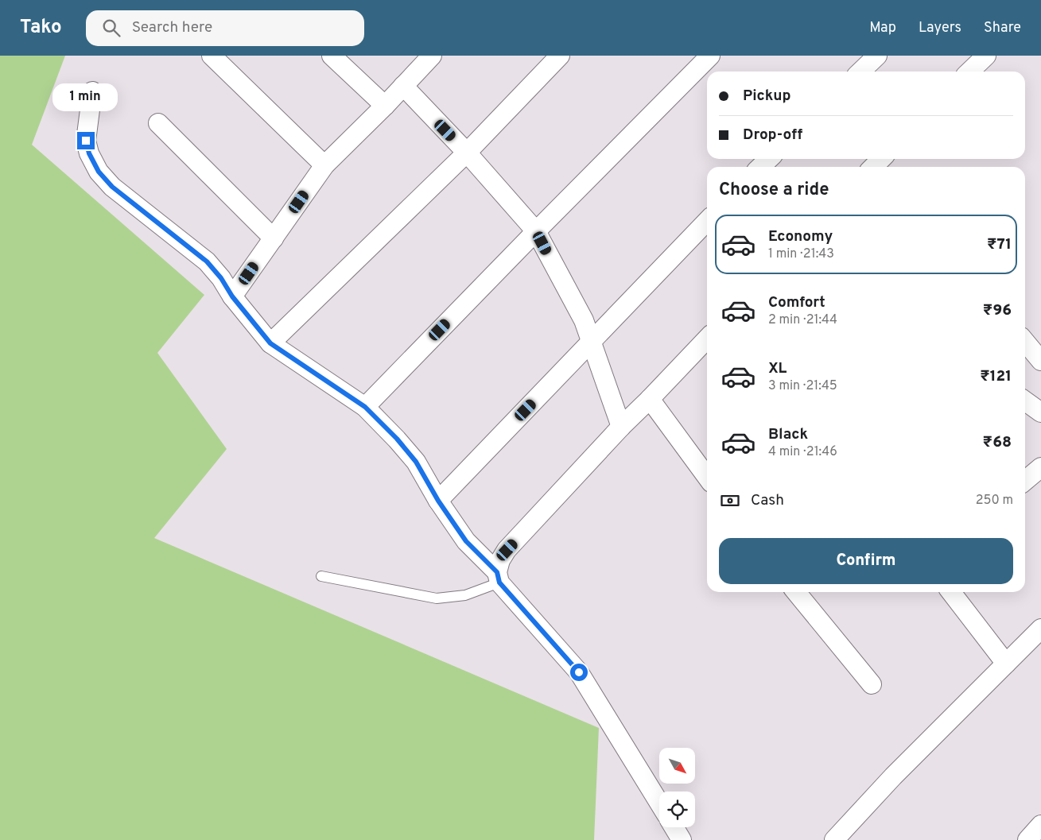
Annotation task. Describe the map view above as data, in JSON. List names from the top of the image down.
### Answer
{
  "north": "bottom right",
  "page": {
    "header": "Tako",
    "search": "Search here",
    "nav": ["Map", "Layers", "Share"],
    "banner": ["Pickup", "Drop-off"],
    "bubble": "1 min",
    "heading": "Choose a ride",
    "list": [
      {
        "name": "Economy",
        "note": "1 min · 21:43",
        "value": "₹71"
      },
      {
        "name": "Comfort",
        "note": "2 min · 21:44",
        "value": "₹96"
      },
      {
        "name": "XL",
        "note": "3 min · 21:45",
        "value": "₹121"
      },
      {
        "name": "Black",
        "note": "4 min · 21:46",
        "value": "₹68"
      }
    ],
    "pay": ["Cash", "250 m"],
    "buttons": "Confirm"
  }
}
